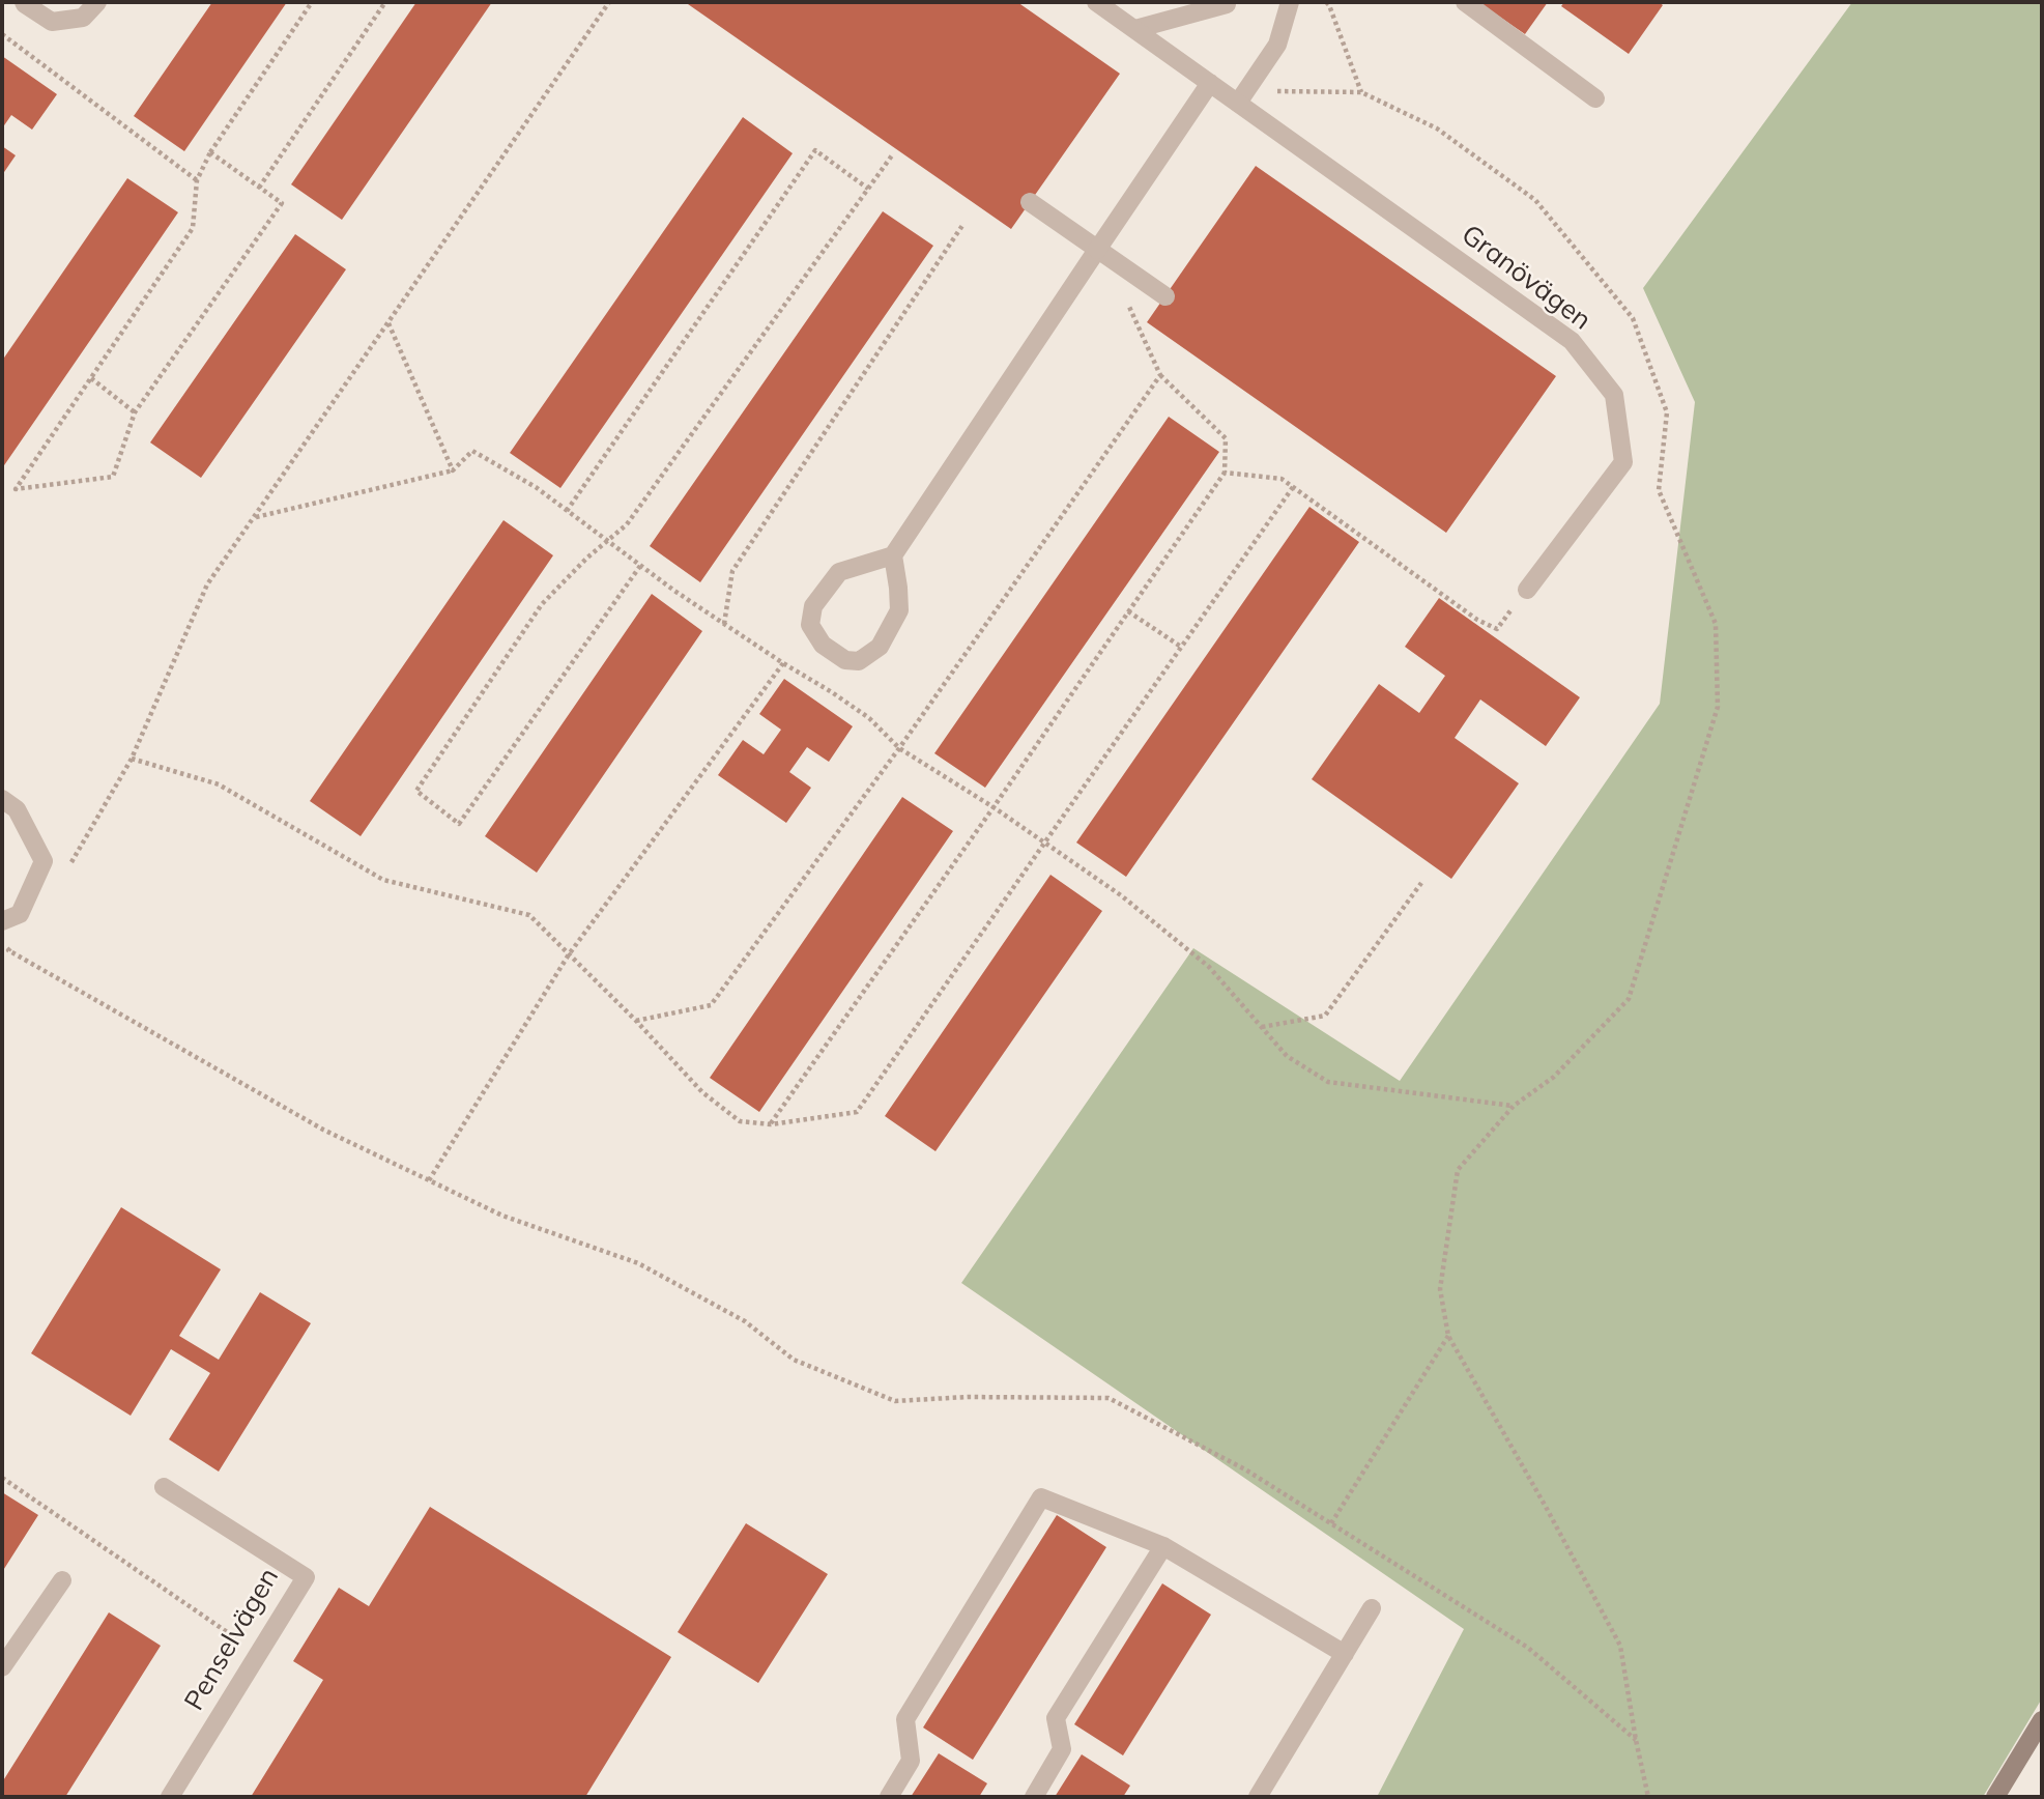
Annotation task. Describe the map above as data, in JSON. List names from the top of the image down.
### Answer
{
  "streets": {
    "street": ["Granövägen", "Penselvägen"]
  }
}
